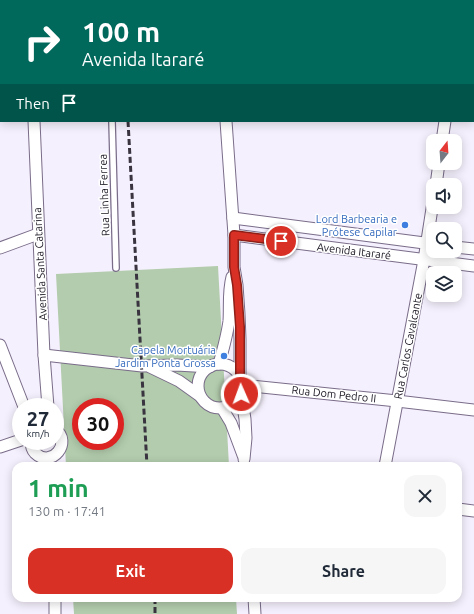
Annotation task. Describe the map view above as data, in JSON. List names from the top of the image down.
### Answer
{
  "streets": {
    "street": [
      "Avenida Itararé",
      "Avenida Santa Catarina",
      "Rua Carlos Cavalcante",
      "Rua Dom Pedro II"
    ],
    "lane": ["Rua Linha Ferrea"]
  },
  "crossings": [
    ["Avenida Itararé", "Rua Carlos Cavalcante"],
    ["Rua Carlos Cavalcante", "Rua Dom Pedro II"]
  ],
  "places": ["Lord Barbearia e Prótese Capilar", "Capela Mortuária Jardim Ponta Grossa"],
  "north": "top",
  "page": {
    "turn": ["100 m", "Avenida Itararé"],
    "then": "Then",
    "speed": "27 km/h",
    "limit": "30",
    "heading": ["1 min", "130 m · 17:41"],
    "buttons": ["Exit", "Share"]
  }
}
